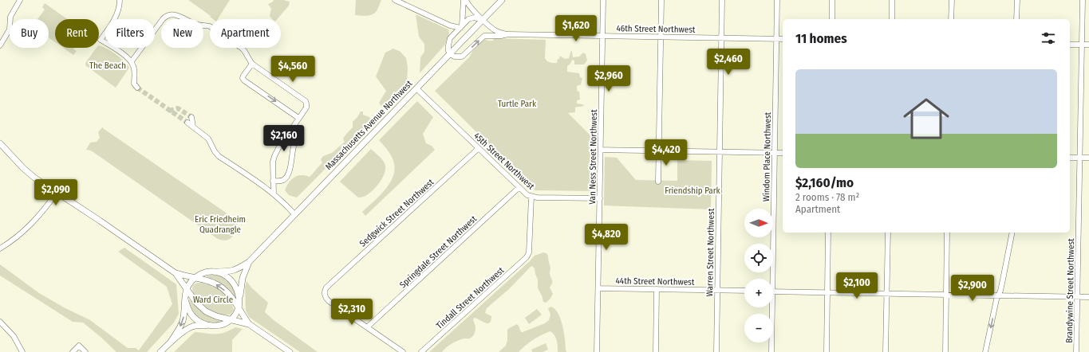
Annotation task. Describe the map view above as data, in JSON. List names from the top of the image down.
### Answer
{
  "streets": {
    "main road": ["Massachusetts Avenue Northwest"],
    "street": [
      "46th Street Northwest",
      "Van Ness Street Northwest",
      "Windom Place Northwest",
      "45th Street Northwest",
      "Sedgwick Street Northwest",
      "Springdale Street Northwest",
      "Warren Street Northwest",
      "44th Street Northwest",
      "Brandywine Street Northwest",
      "Tindall Street Northwest"
    ]
  },
  "crossings": [
    ["46th Street Northwest", "Van Ness Street Northwest"],
    ["46th Street Northwest", "Windom Place Northwest"],
    ["46th Street Northwest", "Warren Street Northwest"],
    ["Massachusetts Avenue Northwest", "45th Street Northwest"],
    ["Van Ness Street Northwest", "45th Street Northwest"],
    ["Van Ness Street Northwest", "44th Street Northwest"],
    ["45th Street Northwest", "Sedgwick Street Northwest"],
    ["45th Street Northwest", "Springdale Street Northwest"],
    ["45th Street Northwest", "Tindall Street Northwest"],
    ["Sedgwick Street Northwest", "Springdale Street Northwest"],
    ["Warren Street Northwest", "44th Street Northwest"]
  ],
  "parks": [
    "The Beach",
    "Turtle Park",
    "Friendship Park",
    "Eric Friedheim Quadrangle",
    "Ward Circle"
  ],
  "north": "right",
  "page": {
    "price": [
      "$1,620",
      "$2,460",
      "$4,560",
      "$2,960",
      "$2,160",
      "$4,420",
      "$2,090",
      "$4,820",
      "$2,100",
      "$2,900",
      "$2,310"
    ],
    "chip": [
      "Buy",
      "Rent",
      "Filters",
      "New",
      "Apartment"
    ],
    "heading": "11 homes",
    "list": [
      {
        "name": "$2,160/mo",
        "note": "2 rooms · 78 m² · Apartment"
      }
    ],
    "map_buttons": ["+", "−"]
  }
}
